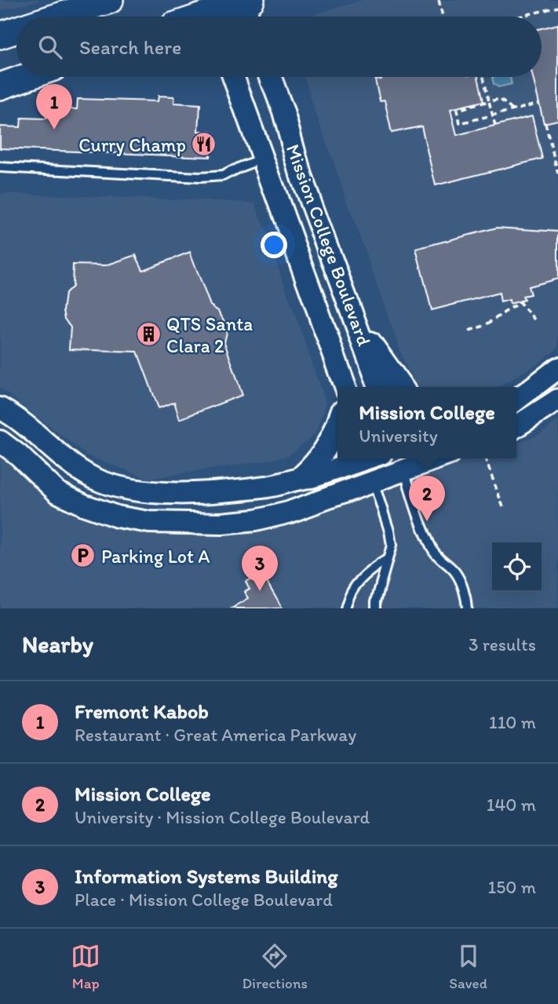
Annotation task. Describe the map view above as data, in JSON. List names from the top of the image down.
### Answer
{
  "streets": {
    "street": ["Mission College Boulevard"]
  },
  "places": {
    "restaurant": ["Curry Champ"],
    "building": ["QTS Santa Clara 2"],
    "parking": ["Parking Lot A"]
  },
  "page": {
    "search": "Search here",
    "pins": ["1", "2", "3"],
    "popup": ["Mission College", "University"],
    "heading": ["Nearby", "3 results"],
    "list": [
      {
        "mark": "1",
        "name": "Fremont Kabob",
        "note": "Restaurant · Great America Parkway",
        "value": "110 m"
      },
      {
        "mark": "2",
        "name": "Mission College",
        "note": "University · Mission College Boulevard",
        "value": "140 m"
      },
      {
        "mark": "3",
        "name": "Information Systems Building",
        "note": "Place · Mission College Boulevard",
        "value": "150 m"
      }
    ],
    "nav": ["Map", "Directions", "Saved"]
  }
}
